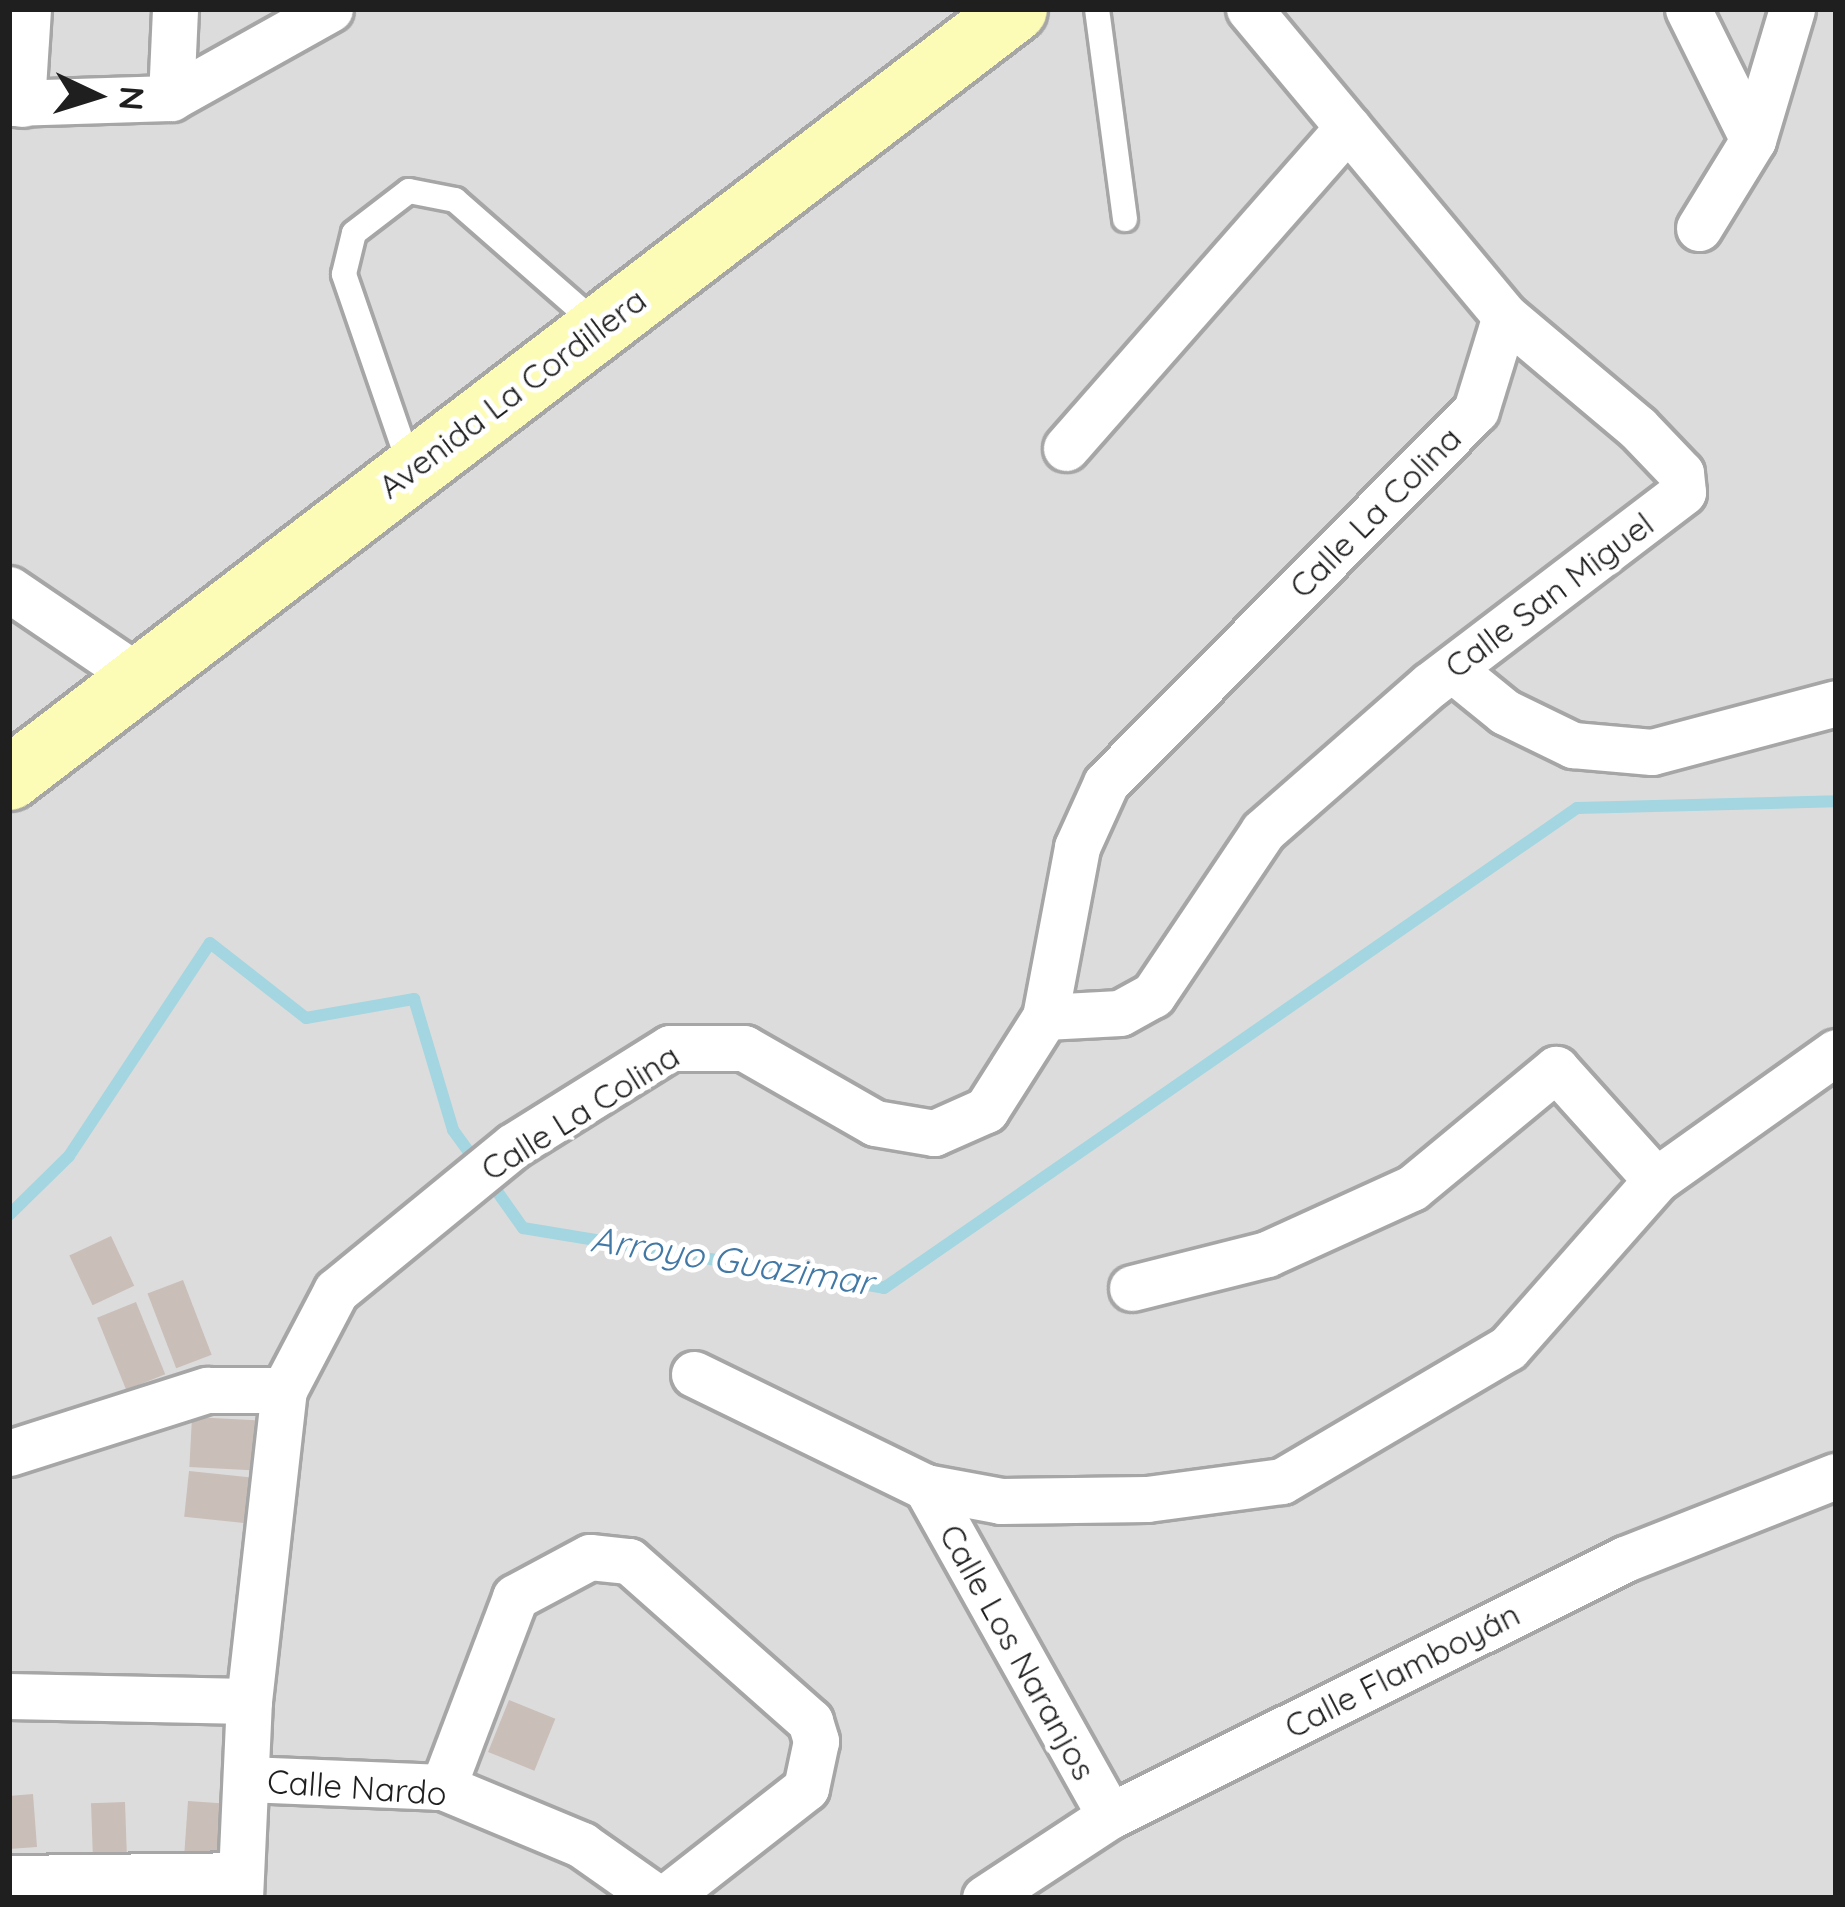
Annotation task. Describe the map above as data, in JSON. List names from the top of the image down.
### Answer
{
  "streets": {
    "main road": ["Avenida La Cordillera"],
    "street": [
      "Calle La Colina",
      "Calle San Miguel",
      "Calle Los Naranjos",
      "Calle Flamboyán",
      "Calle Nardo"
    ]
  },
  "crossings": [
    ["Calle La Colina", "Calle San Miguel"],
    ["Calle La Colina", "Calle Nardo"],
    ["Calle Los Naranjos", "Calle Flamboyán"]
  ],
  "water": ["Arroyo Guazimar"],
  "north": "right"
}
